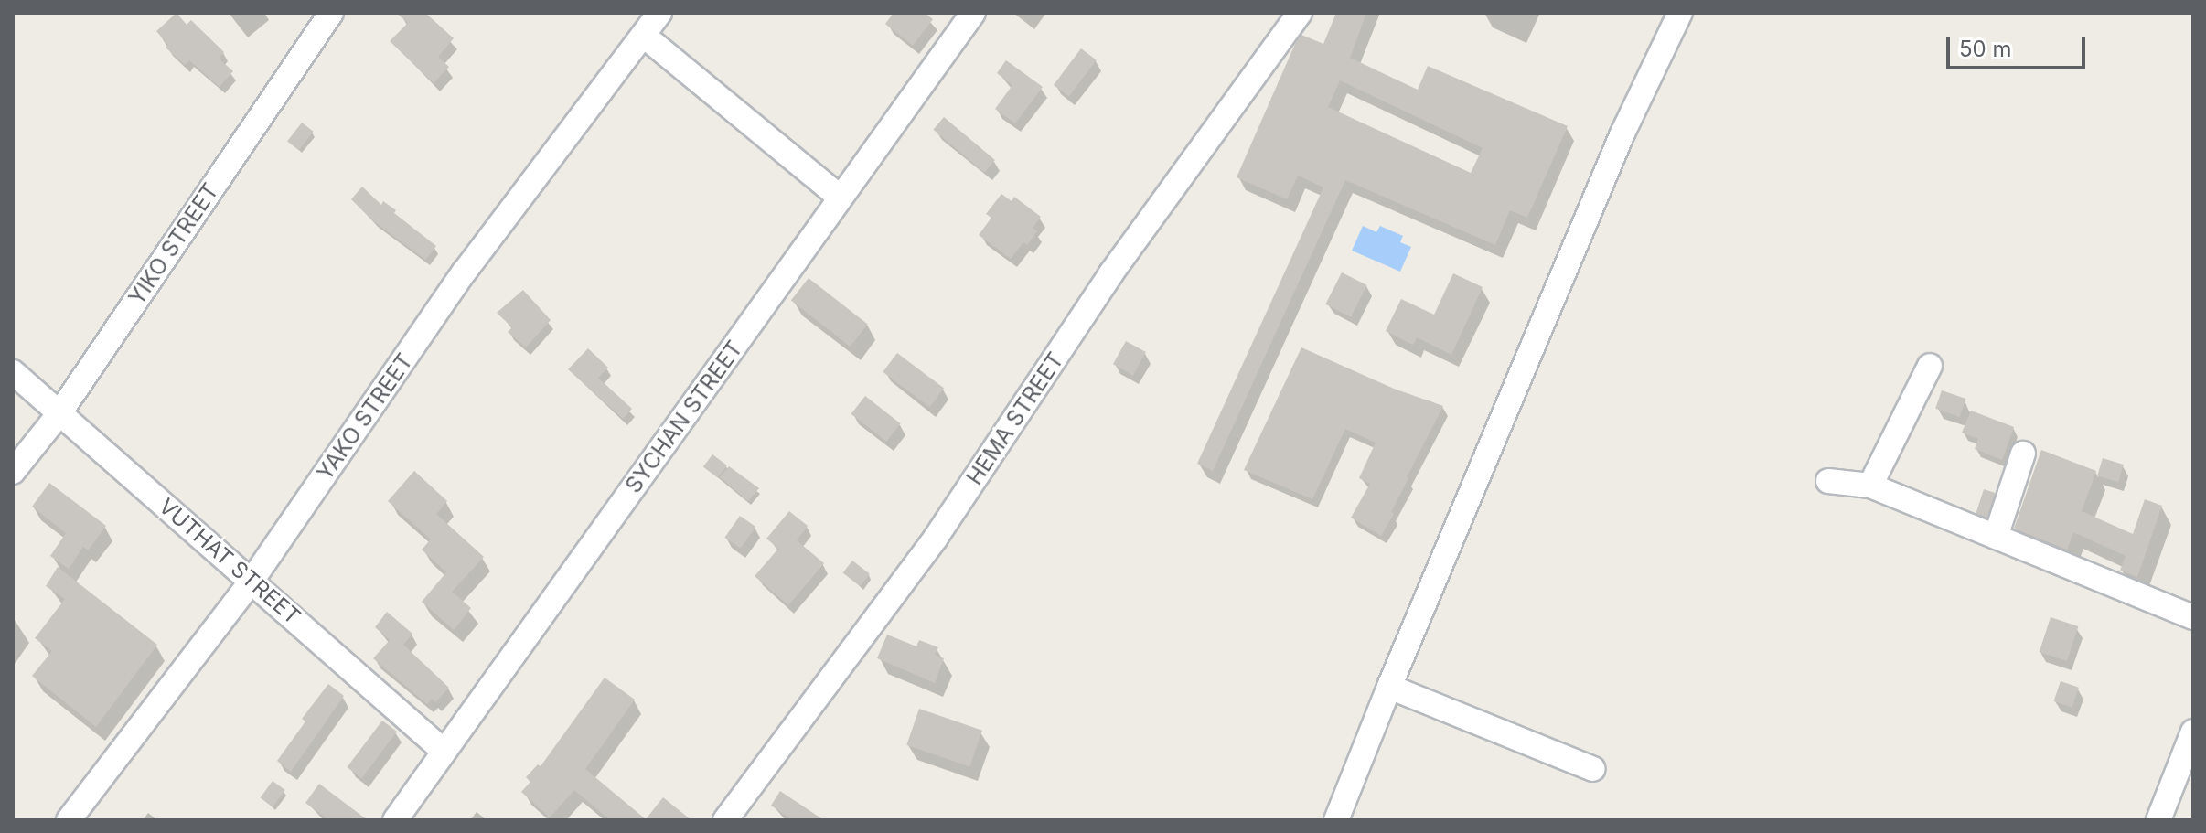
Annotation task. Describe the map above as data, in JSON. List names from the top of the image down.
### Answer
{
  "streets": {
    "street": [
      "YIKO STREET",
      "YAKO STREET",
      "SYCHAN STREET",
      "HEMA STREET",
      "VUTHAT STREET"
    ]
  },
  "crossings": [
    ["YIKO STREET", "VUTHAT STREET"],
    ["YAKO STREET", "VUTHAT STREET"],
    ["SYCHAN STREET", "VUTHAT STREET"]
  ],
  "scale_bar": "50 m"
}
